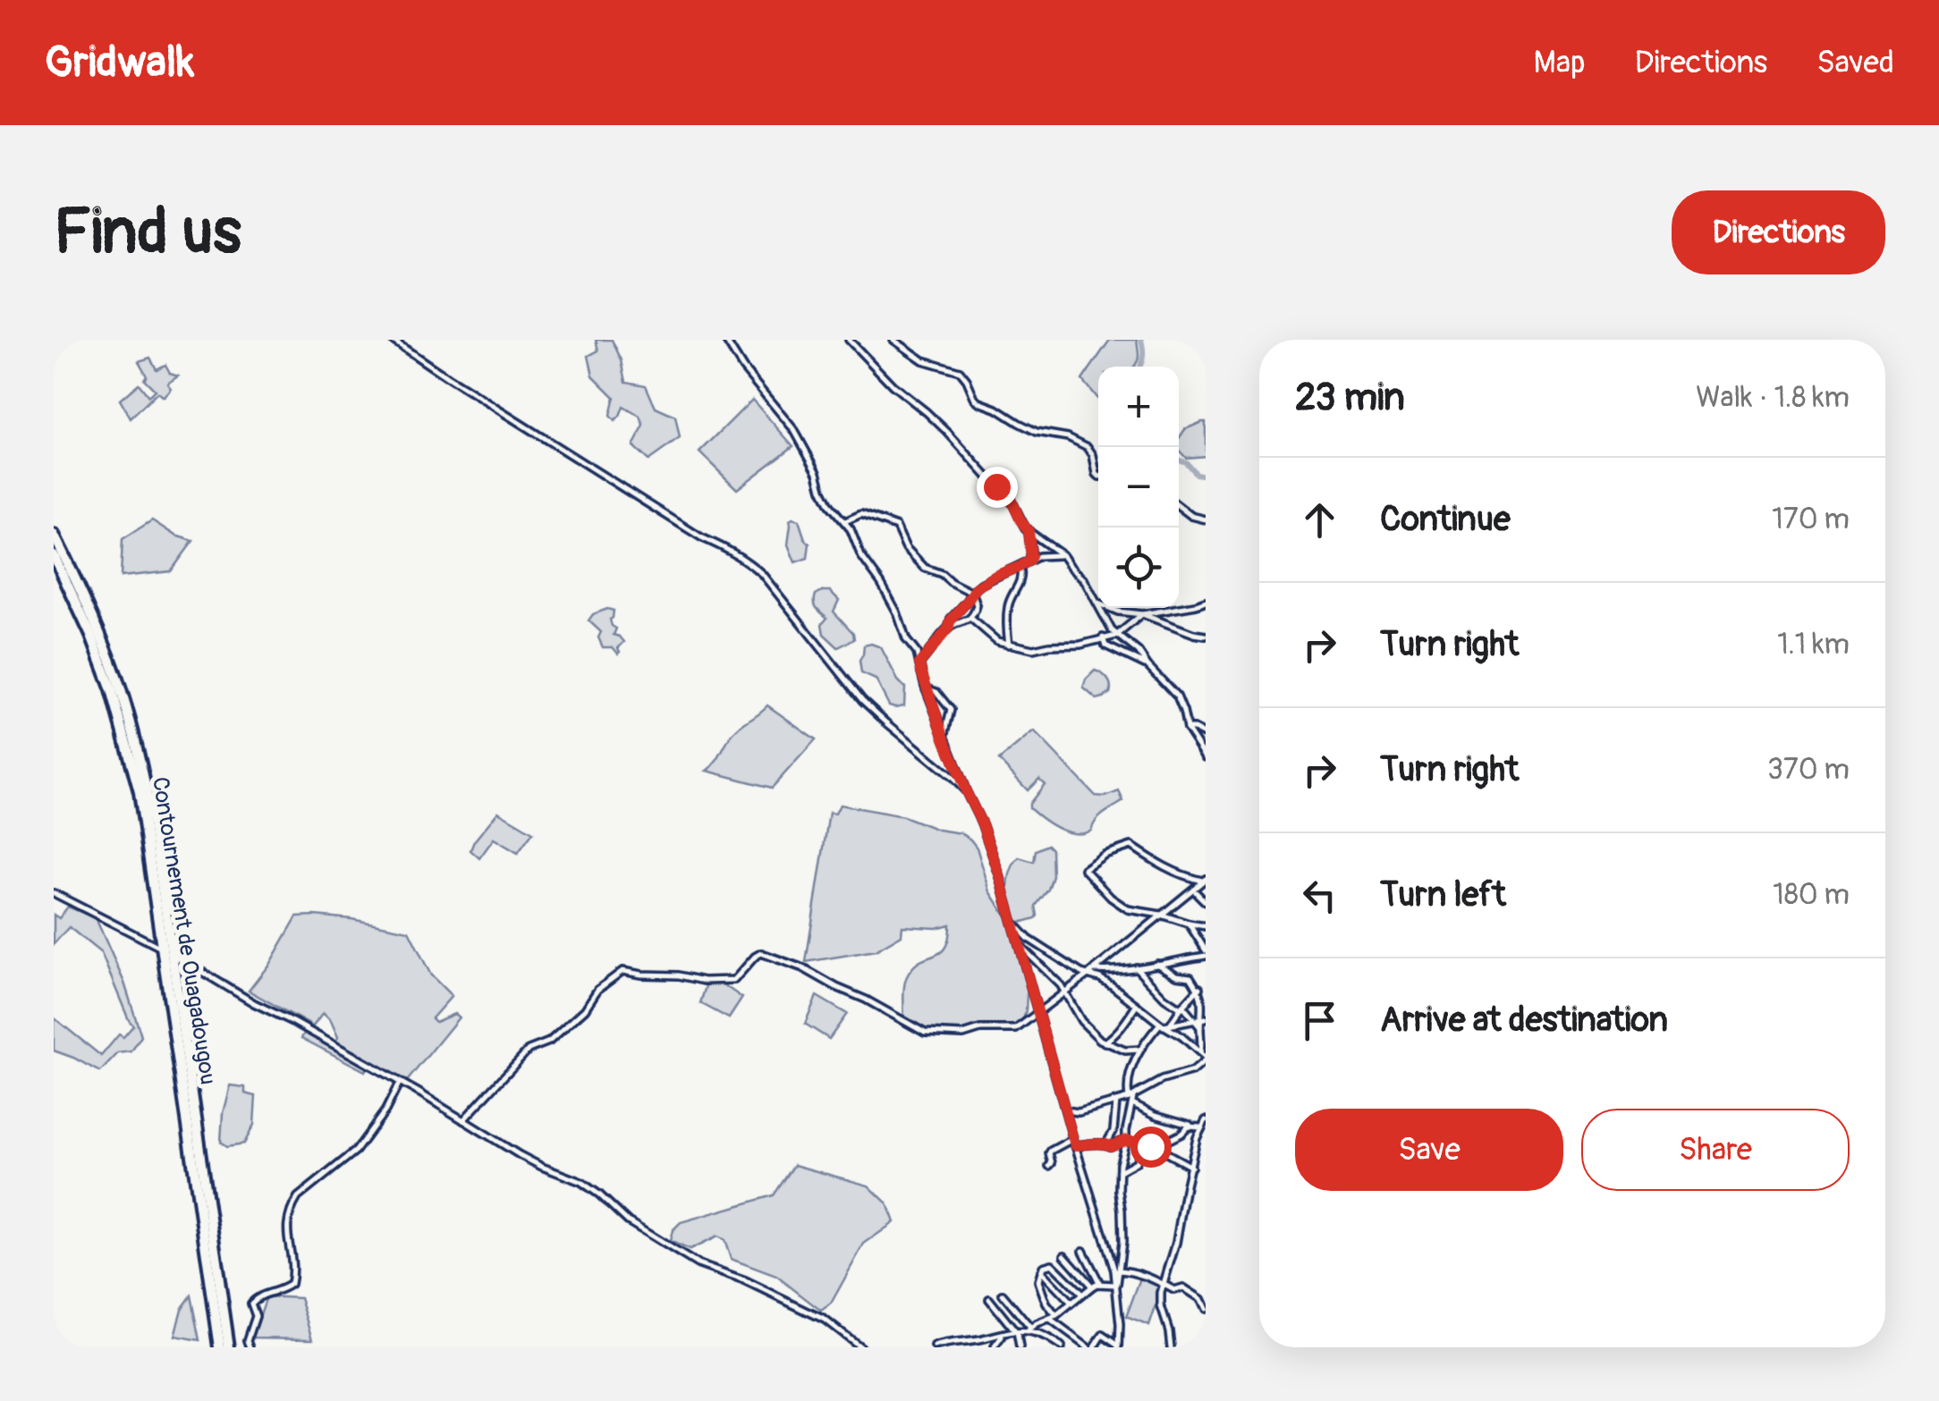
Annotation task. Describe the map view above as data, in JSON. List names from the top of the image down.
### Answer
{
  "streets": {
    "highway": ["Contournement de Ouagadougou"]
  },
  "page": {
    "header": "Gridwalk",
    "nav": ["Map", "Directions", "Saved"],
    "buttons": [
      "Directions",
      ["Save", "Share"]
    ],
    "title": "Find us",
    "heading": ["23 min", "Walk · 1.8 km"],
    "map_buttons": ["+", "−"],
    "list": [
      ["Continue", "170 m"],
      ["Turn right", "1.1 km"],
      ["Turn right", "370 m"],
      ["Turn left", "180 m"],
      "Arrive at destination"
    ]
  }
}
